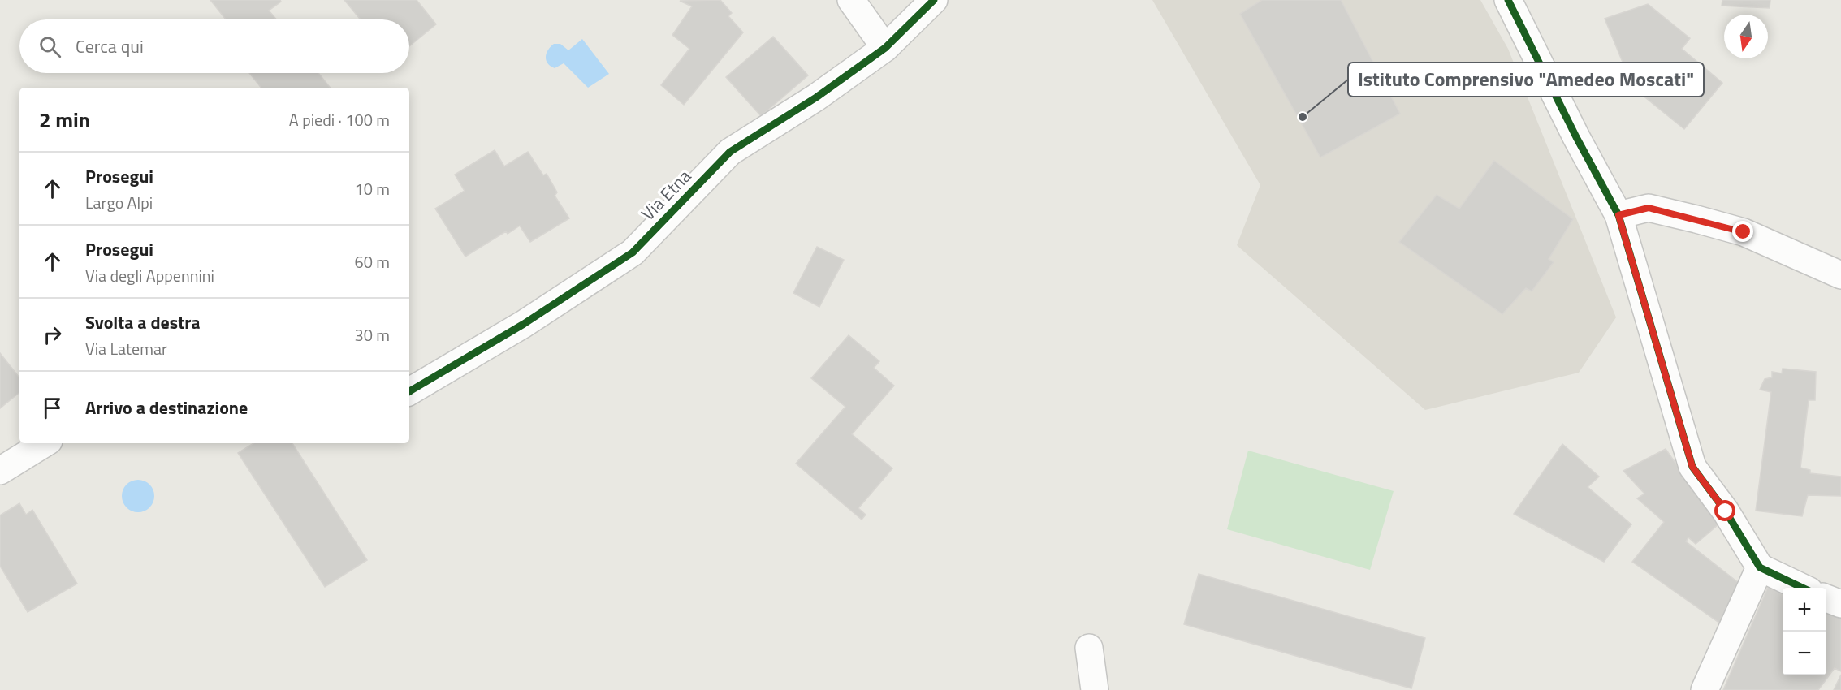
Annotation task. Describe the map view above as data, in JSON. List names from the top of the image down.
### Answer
{
  "streets": {
    "street": ["Via Etna"]
  },
  "places": ["Istituto Comprensivo \"Amedeo Moscati\""],
  "north": "bottom",
  "page": {
    "search": "Cerca qui",
    "heading": ["2 min", "A piedi · 100 m"],
    "list": [
      ["Prosegui", "Largo Alpi", "10 m"],
      ["Prosegui", "Via degli Appennini", "60 m"],
      ["Svolta a destra", "Via Latemar", "30 m"],
      "Arrivo a destinazione"
    ],
    "map_buttons": ["+", "−"]
  }
}
